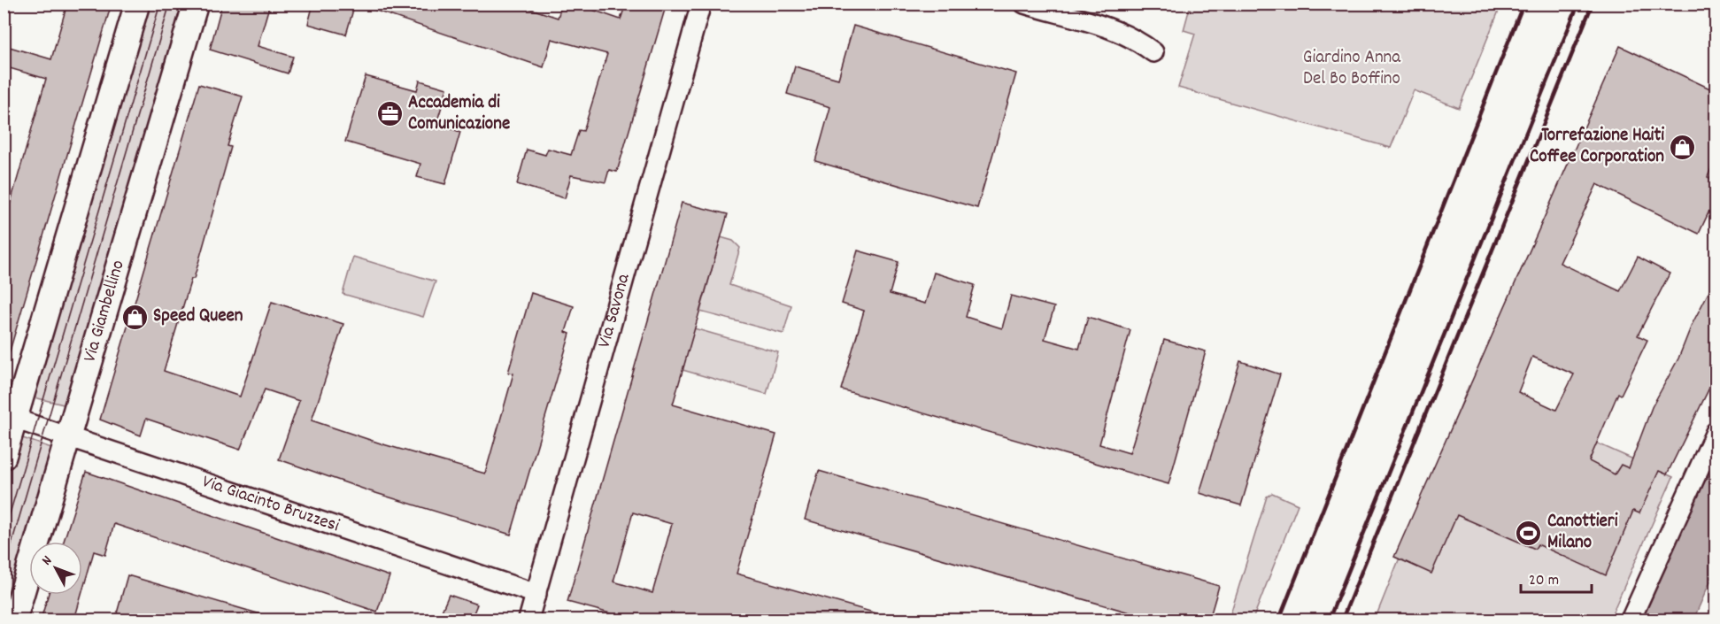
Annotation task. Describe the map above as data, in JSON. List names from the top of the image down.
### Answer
{
  "streets": {
    "street": ["Via Giambellino", "Via Savona", "Via Giacinto Bruzzesi"]
  },
  "crossings": [
    ["Via Giambellino", "Via Giacinto Bruzzesi"],
    ["Via Savona", "Via Giacinto Bruzzesi"]
  ],
  "parks": ["Giardino Anna Del Bo Boffino"],
  "places": {
    "office": ["Accademia di Comunicazione"],
    "shop": ["Torrefazione Haiti Coffee Corporation", "Speed Queen"],
    "sports": ["Canottieri Milano"]
  },
  "scale_bar": "20 m",
  "north": "top left"
}
